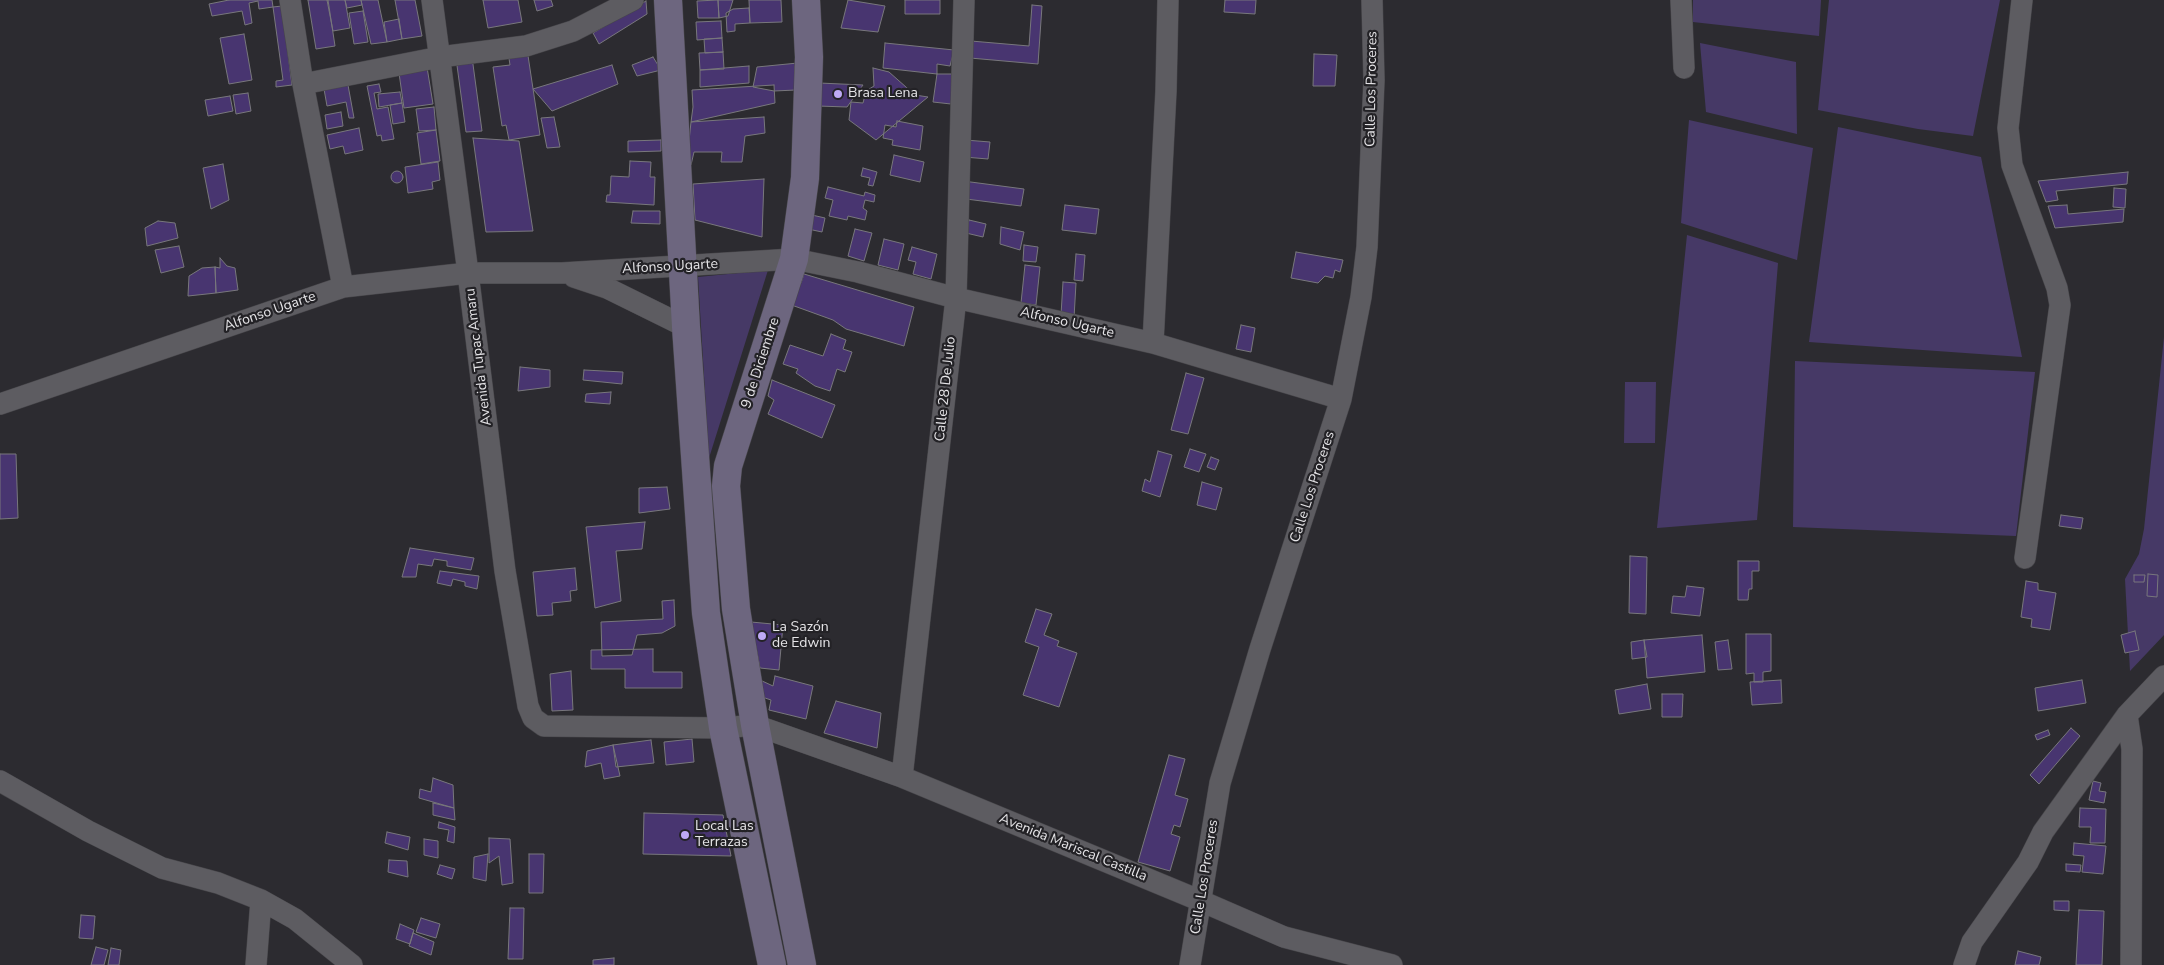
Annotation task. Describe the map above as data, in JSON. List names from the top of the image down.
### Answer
{
  "streets": {
    "main road": ["9 de Diciembre"],
    "street": [
      "Calle Los Proceres",
      "Alfonso Ugarte",
      "Avenida Tupac Amaru",
      "Calle 28 De Julio",
      "Avenida Mariscal Castilla"
    ]
  },
  "crossings": [
    ["Calle Los Proceres", "Alfonso Ugarte"],
    ["Calle Los Proceres", "Avenida Mariscal Castilla"],
    ["Alfonso Ugarte", "Avenida Tupac Amaru"],
    ["Alfonso Ugarte", "9 de Diciembre"],
    ["Alfonso Ugarte", "Calle 28 De Julio"],
    ["9 de Diciembre", "Avenida Mariscal Castilla"],
    ["Calle 28 De Julio", "Avenida Mariscal Castilla"]
  ],
  "places": ["Brasa Lena", "La Sazón de Edwin", "Local Las Terrazas"]
}
